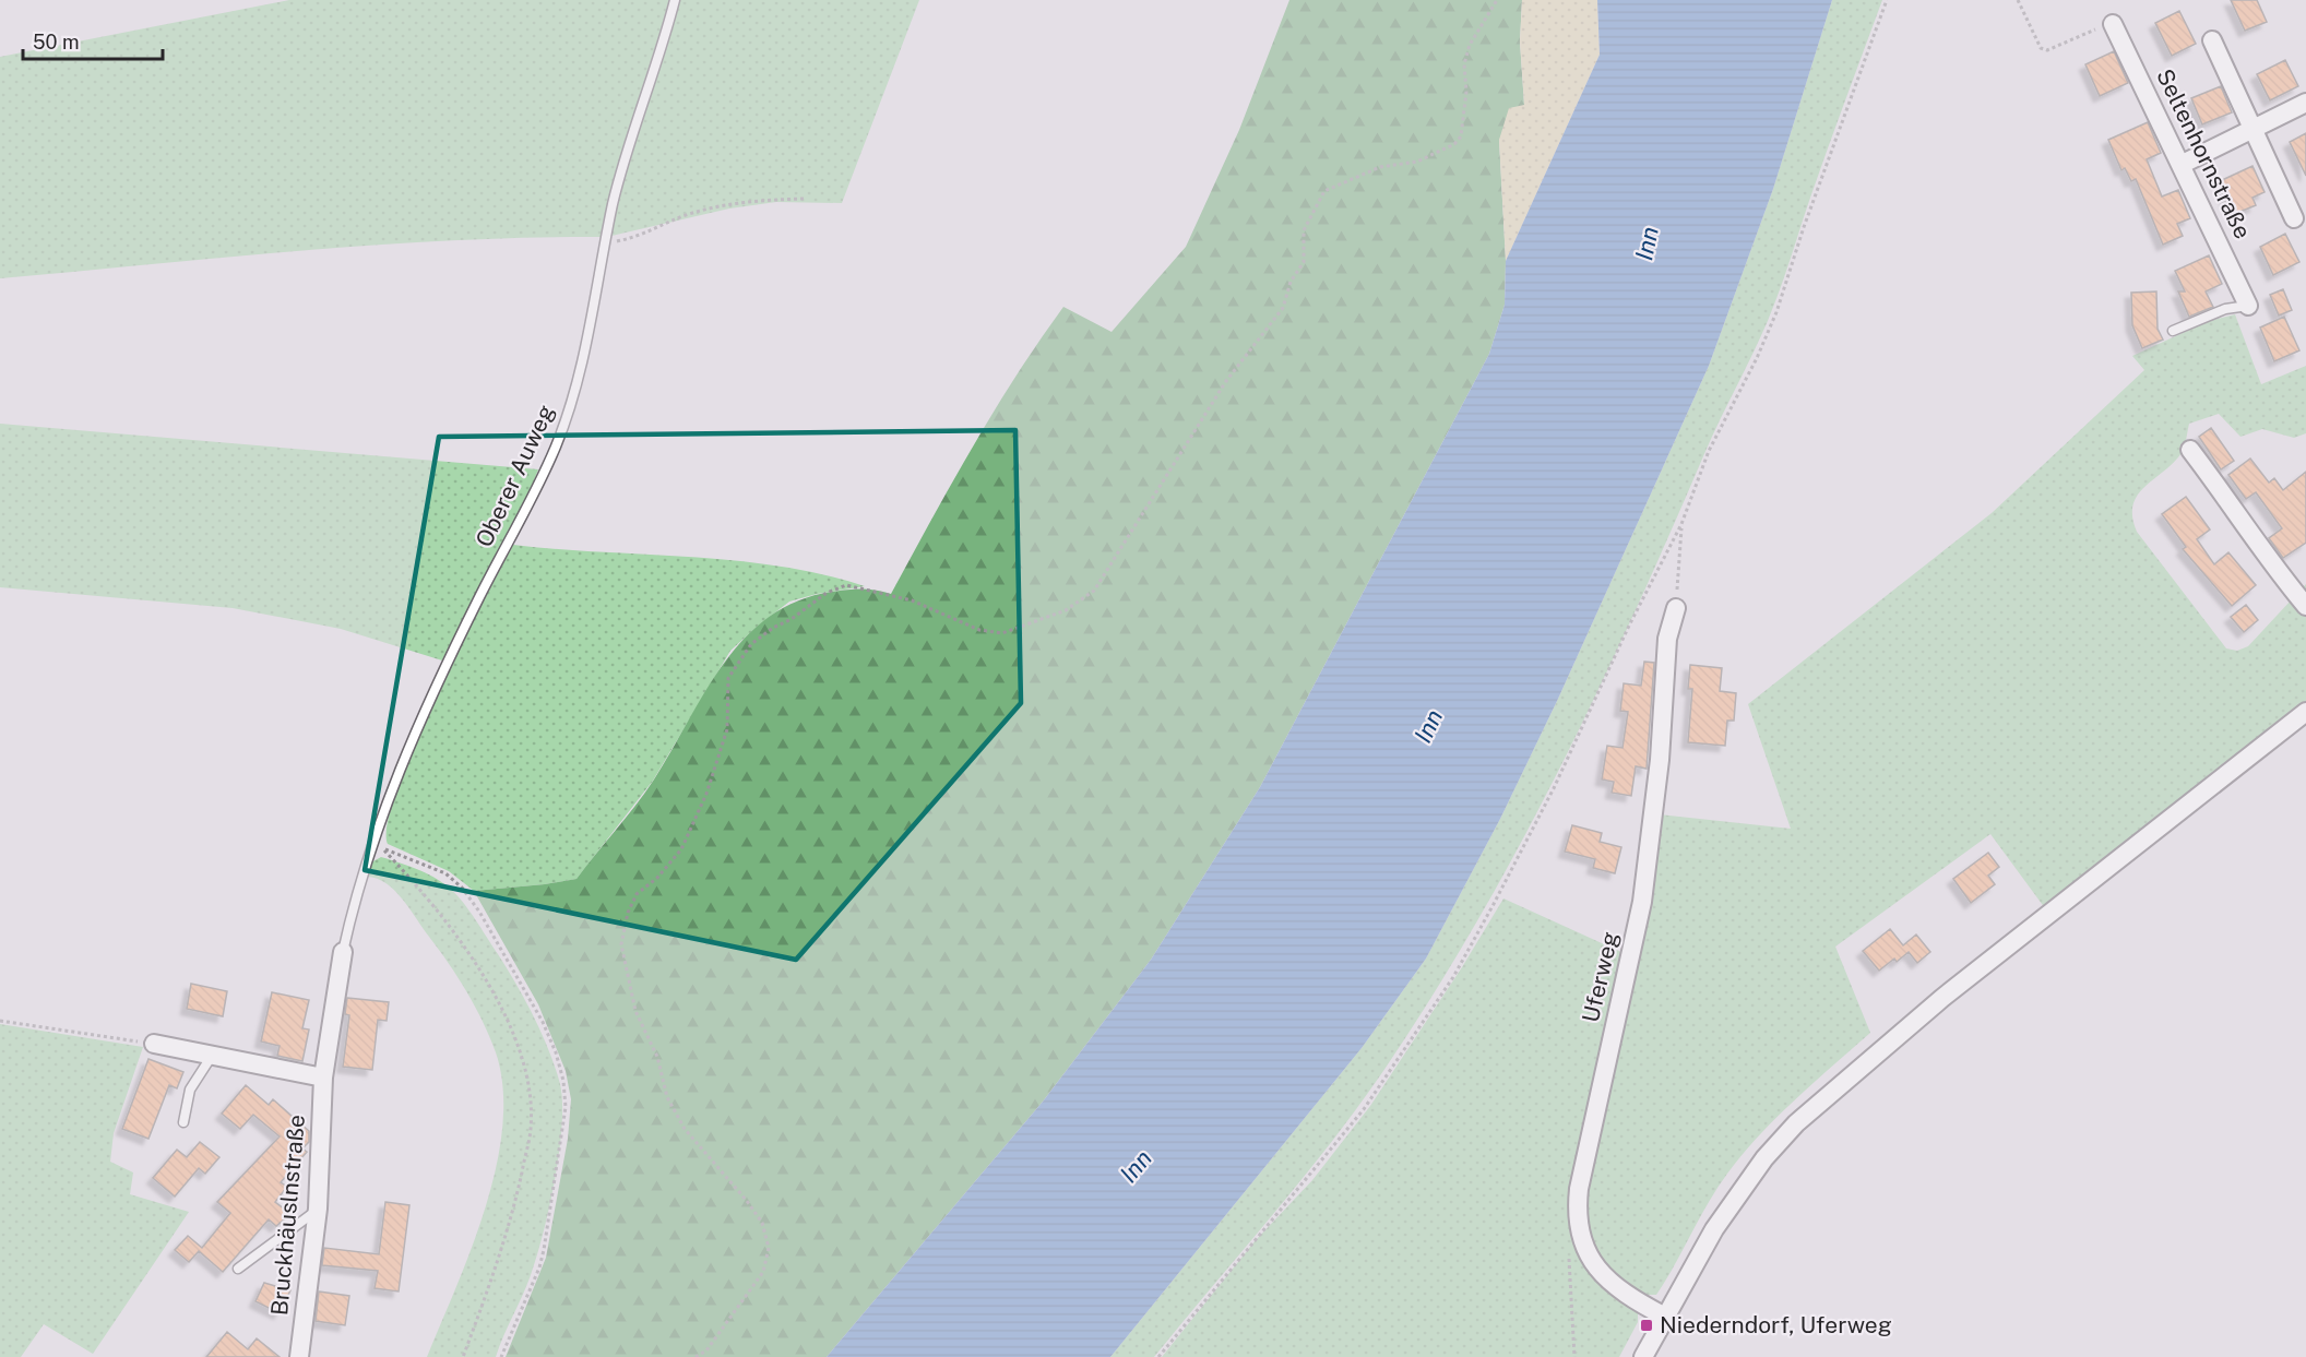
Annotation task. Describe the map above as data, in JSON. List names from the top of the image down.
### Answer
{
  "streets": {
    "street": ["Seltenhornstraße", "Uferweg", "Bruckhäuslnstraße"],
    "lane": ["Oberer Auweg"]
  },
  "crossings": [
    ["Oberer Auweg", "Bruckhäuslnstraße"]
  ],
  "water": ["Inn"],
  "places": {
    "transit": ["Niederndorf, Uferweg"]
  },
  "scale_bar": "50 m"
}
